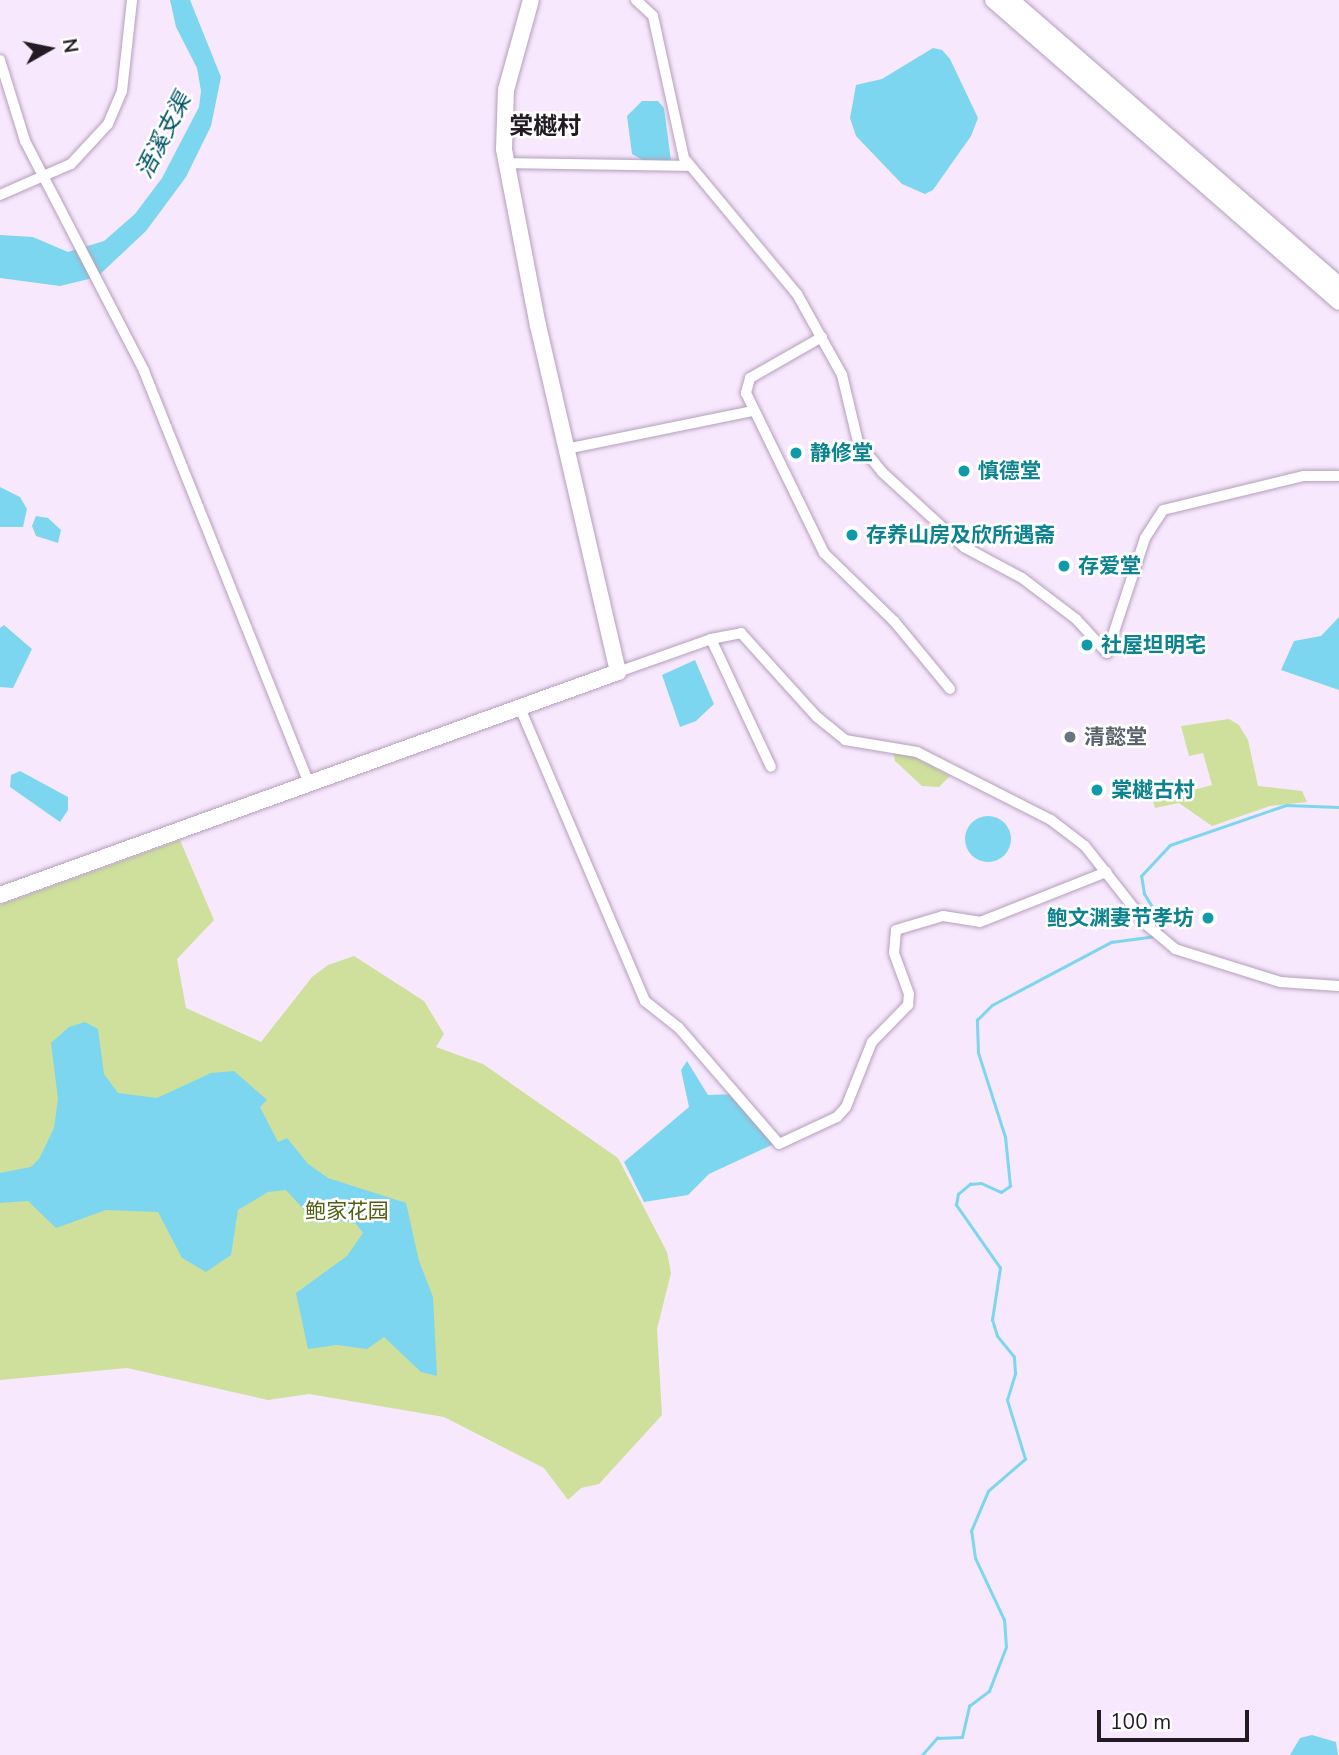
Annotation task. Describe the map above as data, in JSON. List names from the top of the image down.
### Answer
{
  "districts": ["棠樾村"],
  "water": ["浯溪支渠"],
  "parks": ["鲍家花园"],
  "places": [
    "静修堂",
    "慎德堂",
    "存养山房及欣所遇斋",
    "存爱堂",
    "社屋坦明宅",
    "清懿堂",
    "棠樾古村",
    "鲍文渊妻节孝坊"
  ],
  "scale_bar": "100 m",
  "north": "right"
}
